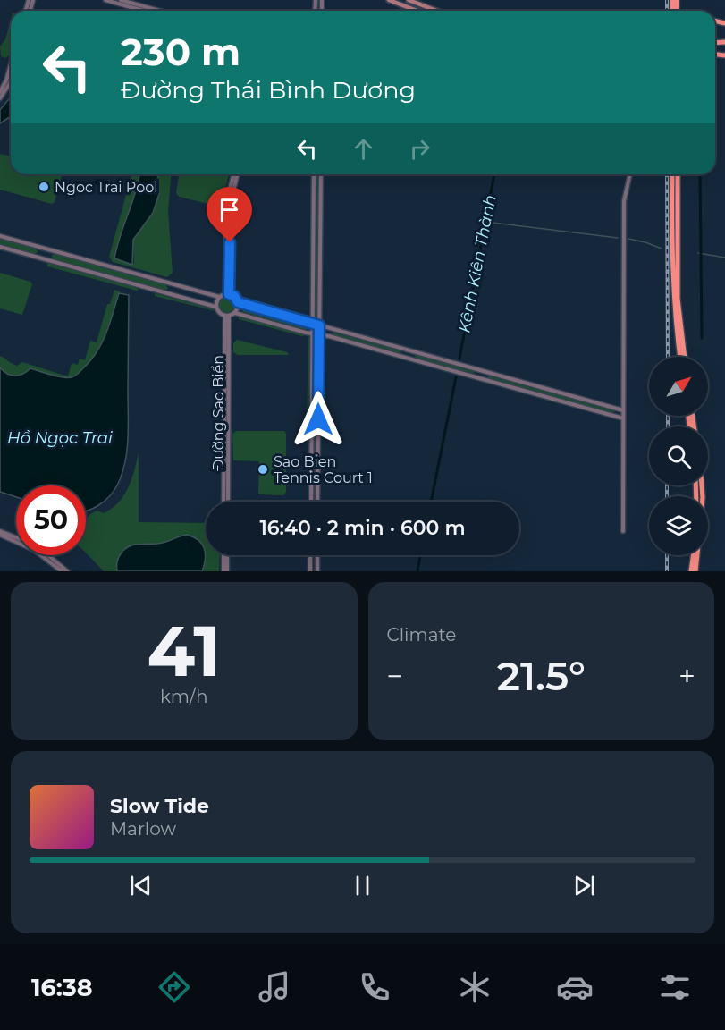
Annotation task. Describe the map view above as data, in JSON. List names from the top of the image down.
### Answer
{
  "streets": {
    "street": ["Đường Sao Biển"]
  },
  "water": ["Kênh Kiên Thành", "Hồ Ngọc Trai"],
  "places": ["Ngoc Trai Pool", "Sao Bien Tennis Court 1"],
  "north": "top right",
  "page": {
    "turn": ["230 m", "Đường Thái Bình Dương"],
    "limit": "50",
    "trip": "16:40 · 2 min · 600 m",
    "tile": [
      ["41", "km/h"],
      "Climate"
    ],
    "heat": ["−", "21.5°", "+"],
    "song": ["Slow Tide", "Marlow"],
    "tabs": "16:38"
  }
}
